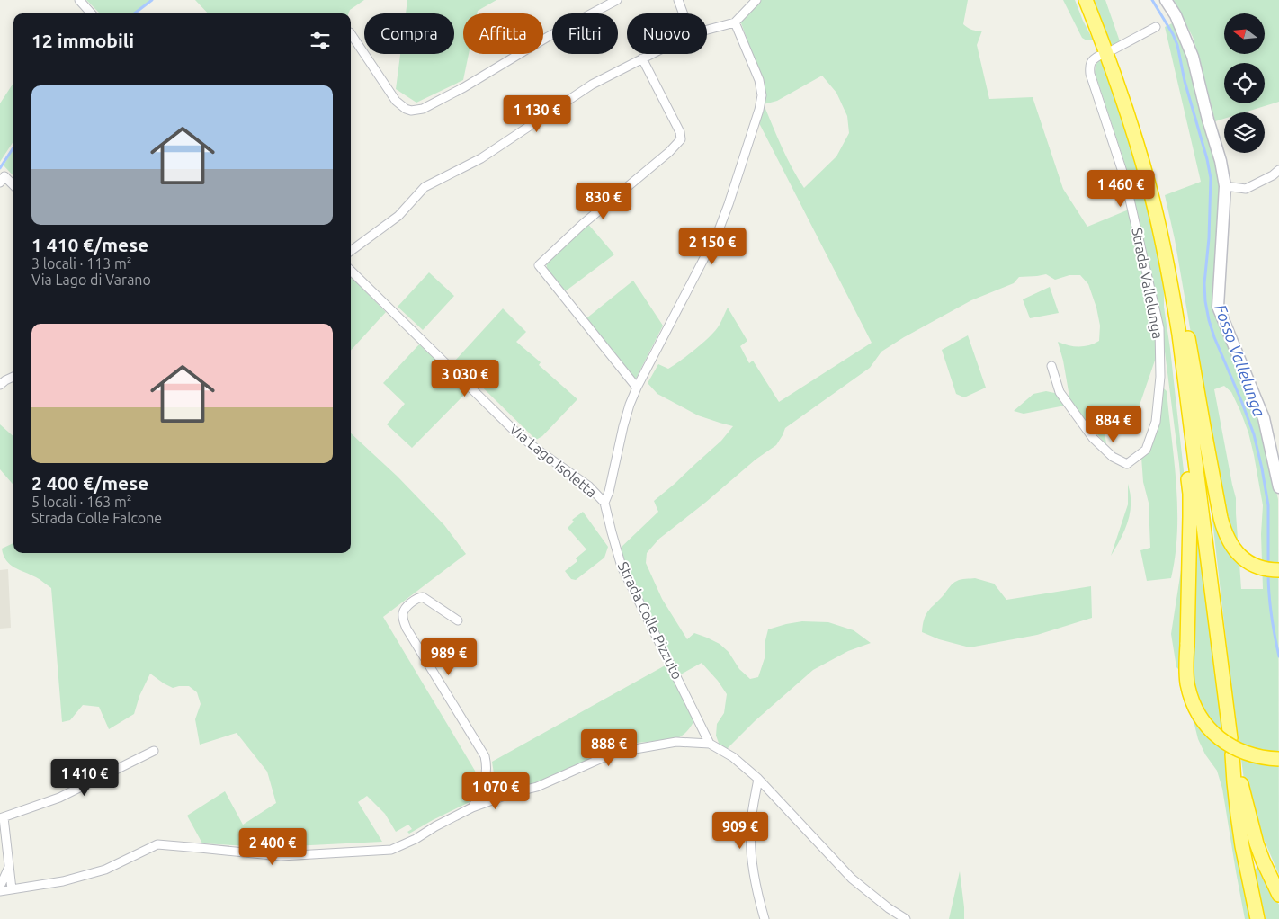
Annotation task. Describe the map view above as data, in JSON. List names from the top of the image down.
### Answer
{
  "streets": {
    "street": ["Strada Vallelunga", "Via Lago Isoletta", "Strada Colle Pizzuto"]
  },
  "crossings": [
    ["Via Lago Isoletta", "Strada Colle Pizzuto"]
  ],
  "water": ["Fosso Vallelunga"],
  "north": "left",
  "page": {
    "chip": [
      "Compra",
      "Affitta",
      "Filtri",
      "Nuovo"
    ],
    "heading": "12 immobili",
    "list": [
      {
        "name": "1 410 €/mese",
        "note": "3 locali · 113 m² · Via Lago di Varano"
      },
      {
        "name": "2 400 €/mese",
        "note": "5 locali · 163 m² · Strada Colle Falcone"
      }
    ],
    "price": [
      "1 130 €",
      "1 460 €",
      "830 €",
      "2 150 €",
      "3 030 €",
      "884 €",
      "989 €",
      "888 €",
      "1 410 €",
      "1 070 €",
      "909 €",
      "2 400 €"
    ]
  }
}
